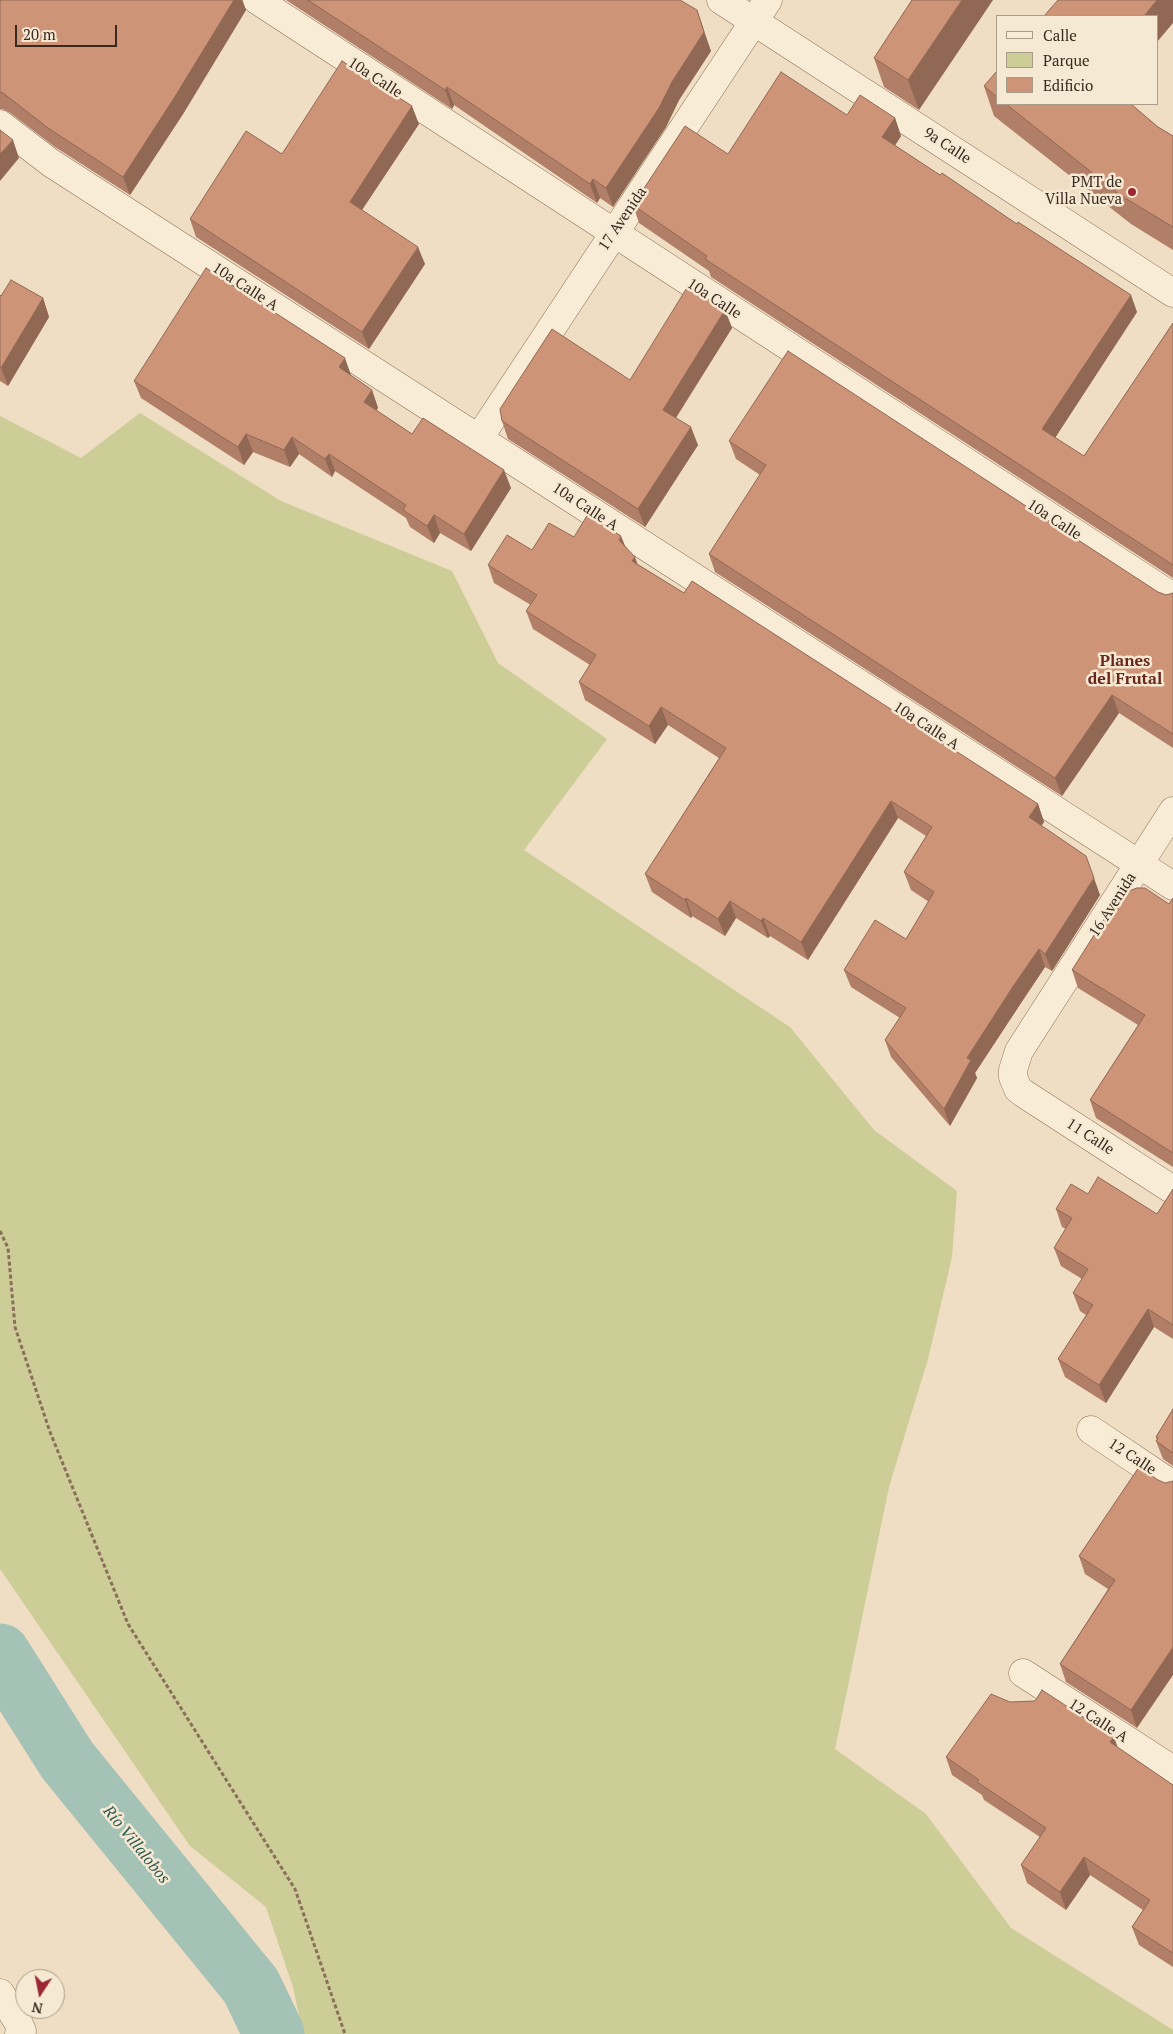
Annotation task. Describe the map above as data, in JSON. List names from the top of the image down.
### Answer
{
  "streets": {
    "street": [
      "10a Calle",
      "9a Calle",
      "17 Avenida",
      "10a Calle A",
      "16 Avenida",
      "11 Calle",
      "12 Calle",
      "12 Calle A"
    ]
  },
  "crossings": [
    ["10a Calle", "17 Avenida"],
    ["9a Calle", "17 Avenida"],
    ["17 Avenida", "10a Calle A"],
    ["10a Calle A", "16 Avenida"],
    ["16 Avenida", "11 Calle"]
  ],
  "districts": ["Planes del Frutal"],
  "water": ["Río Villalobos"],
  "places": ["PMT de Villa Nueva"],
  "legend": ["Calle", "Parque", "Edificio"],
  "scale_bar": "20 m",
  "north": "bottom"
}
